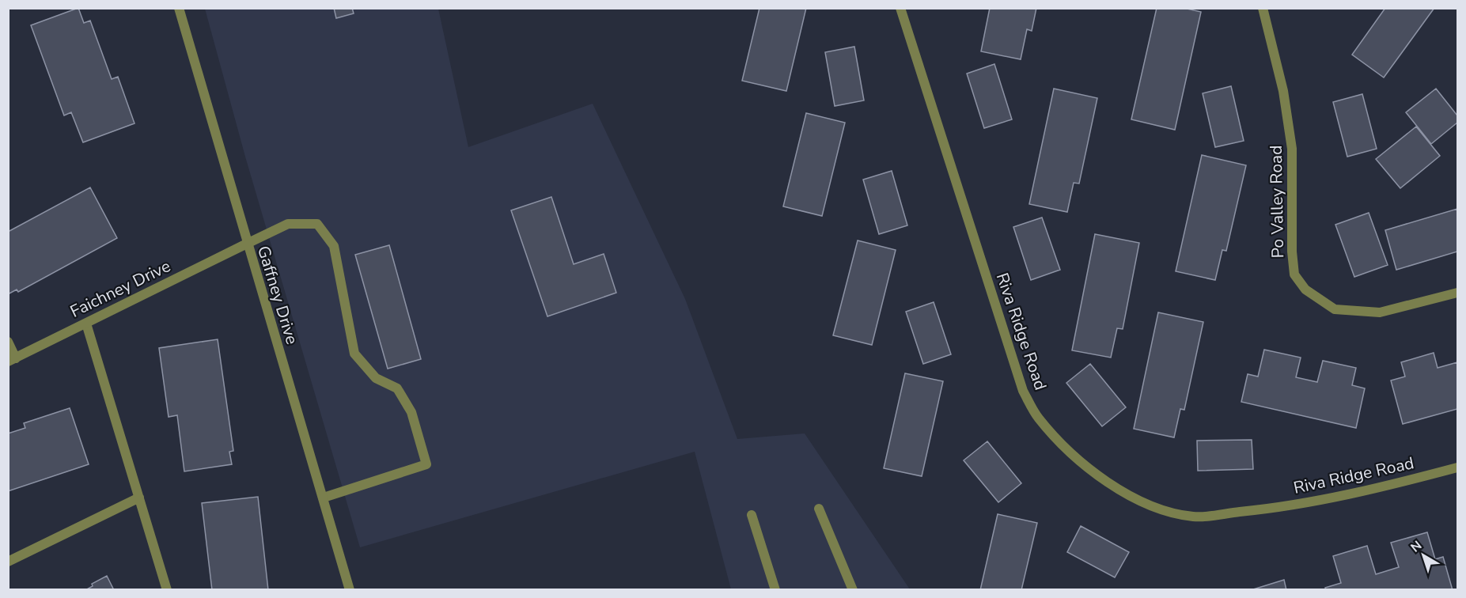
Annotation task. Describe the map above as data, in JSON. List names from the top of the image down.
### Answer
{
  "streets": {
    "street": [
      "Po Valley Road",
      "Faichney Drive",
      "Gaffney Drive",
      "Riva Ridge Road"
    ]
  },
  "crossings": [
    ["Faichney Drive", "Gaffney Drive"]
  ],
  "north": "top left"
}
